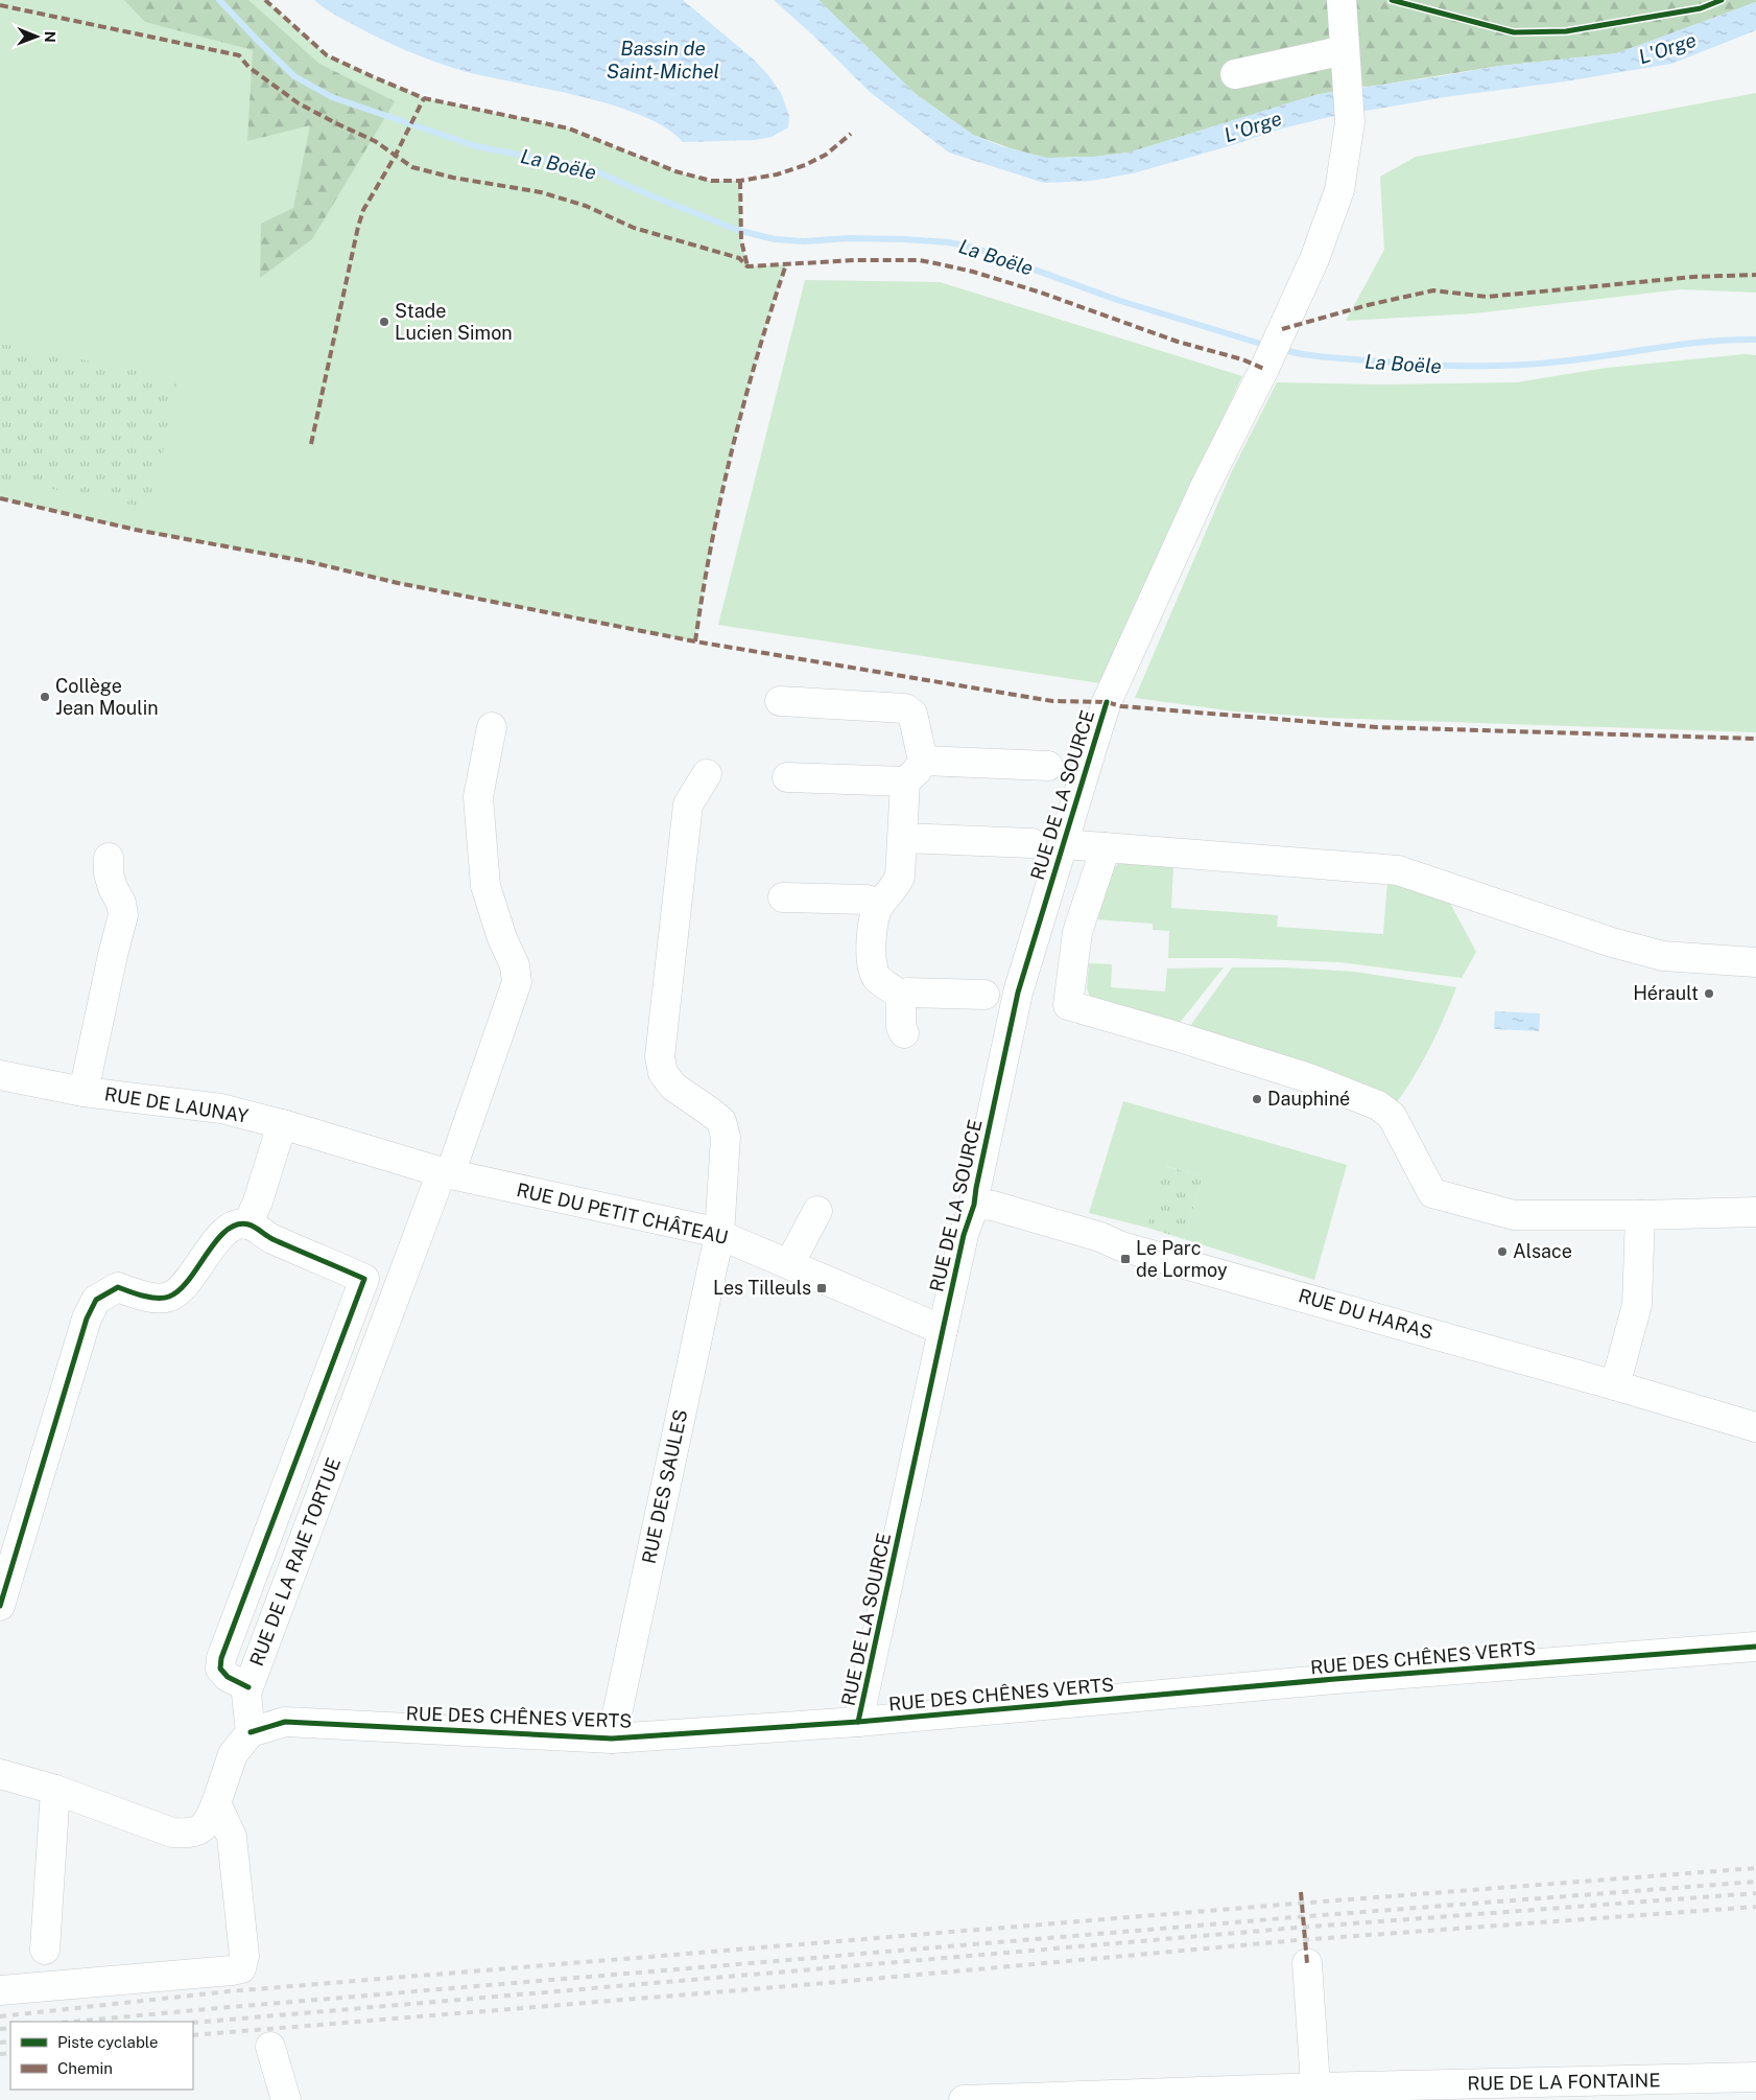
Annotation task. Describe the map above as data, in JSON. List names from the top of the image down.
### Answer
{
  "streets": {
    "street": [
      "RUE DE LA SOURCE",
      "RUE DE LAUNAY",
      "RUE DU PETIT CHÂTEAU",
      "RUE DU HARAS",
      "RUE DES SAULES",
      "RUE DE LA RAIE TORTUE",
      "RUE DES CHÊNES VERTS",
      "RUE DE LA FONTAINE"
    ]
  },
  "crossings": [
    ["RUE DE LA SOURCE", "RUE DU PETIT CHÂTEAU"],
    ["RUE DE LA SOURCE", "RUE DU HARAS"],
    ["RUE DE LA SOURCE", "RUE DES CHÊNES VERTS"],
    ["RUE DE LAUNAY", "RUE DU PETIT CHÂTEAU"],
    ["RUE DE LAUNAY", "RUE DE LA RAIE TORTUE"],
    ["RUE DU PETIT CHÂTEAU", "RUE DES SAULES"],
    ["RUE DU PETIT CHÂTEAU", "RUE DE LA RAIE TORTUE"],
    ["RUE DES SAULES", "RUE DES CHÊNES VERTS"],
    ["RUE DE LA RAIE TORTUE", "RUE DES CHÊNES VERTS"]
  ],
  "water": ["Bassin de Saint-Michel", "L'Orge", "La Boële"],
  "places": {
    "other": [
      "Stade Lucien Simon",
      "Collège Jean Moulin",
      "Hérault",
      "Dauphiné",
      "Alsace"
    ],
    "transit": ["Le Parc de Lormoy", "Les Tilleuls"]
  },
  "legend": ["Piste cyclable", "Chemin"],
  "north": "right"
}
